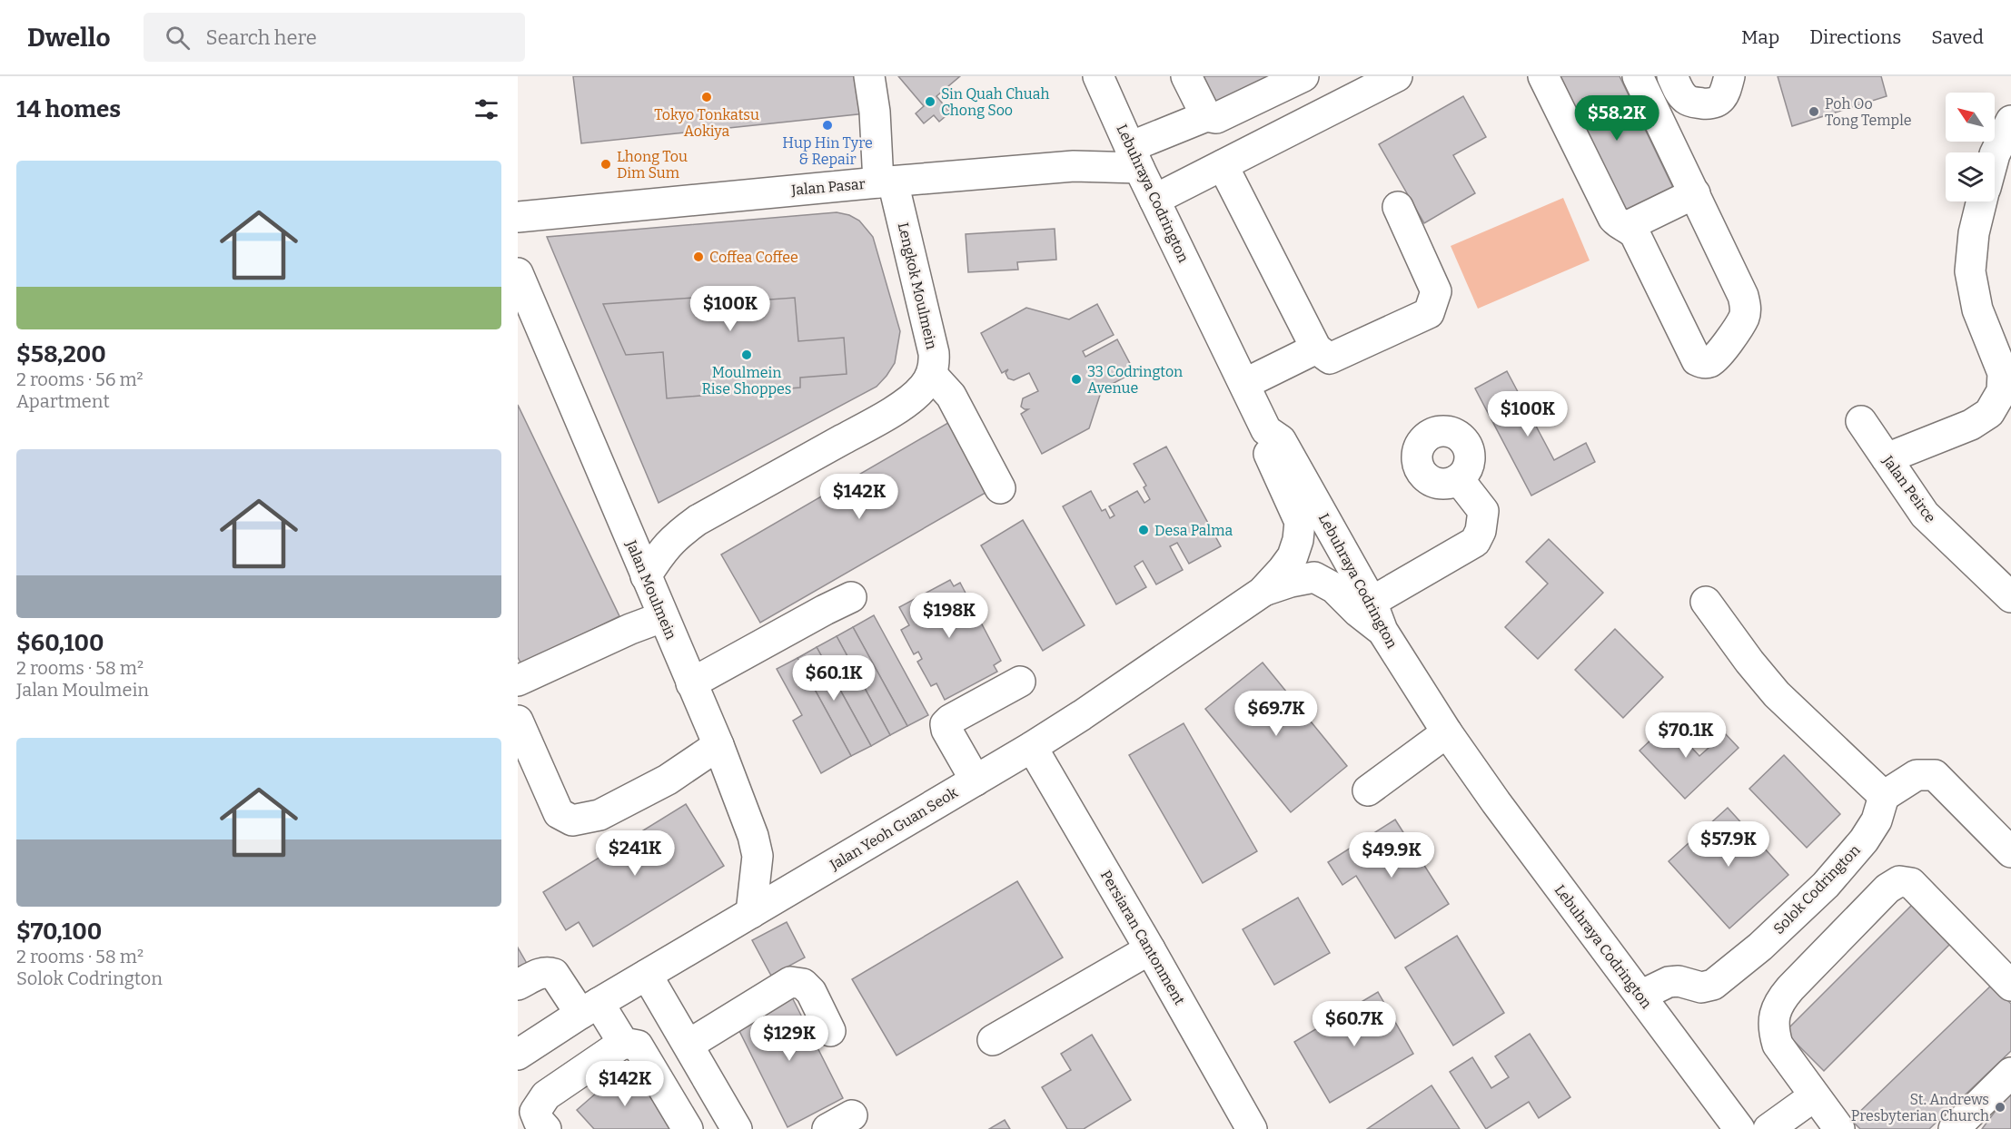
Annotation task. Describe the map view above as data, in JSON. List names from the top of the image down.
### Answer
{
  "streets": {
    "street": [
      "Jalan Pasar",
      "Lebuhraya Codrington",
      "Lengkok Moulmein",
      "Jalan Peirce",
      "Jalan Moulmein",
      "Jalan Yeoh Guan Seok",
      "Solok Codrington",
      "Persiaran Cantonment"
    ]
  },
  "crossings": [
    ["Jalan Pasar", "Lebuhraya Codrington"],
    ["Jalan Pasar", "Lengkok Moulmein"],
    ["Lebuhraya Codrington", "Jalan Yeoh Guan Seok"],
    ["Lebuhraya Codrington", "Solok Codrington"],
    ["Jalan Moulmein", "Jalan Yeoh Guan Seok"],
    ["Jalan Yeoh Guan Seok", "Persiaran Cantonment"]
  ],
  "places": [
    "Tokyo Tonkatsu Aokiya",
    "Sin Quah Chuah Chong Soo",
    "Poh Oo Tong Temple",
    "Hup Hin Tyre & Repair",
    "Lhong Tou Dim Sum",
    "Coffea Coffee",
    "Moulmein Rise Shoppes",
    "33 Codrington Avenue",
    "Desa Palma",
    "St. Andrews Presbyterian Church"
  ],
  "north": "top left",
  "page": {
    "header": "Dwello",
    "search": "Search here",
    "nav": ["Map", "Directions", "Saved"],
    "heading": "14 homes",
    "price": [
      "$58.2K",
      "$100K",
      "$100K",
      "$142K",
      "$198K",
      "$60.1K",
      "$69.7K",
      "$70.1K",
      "$57.9K",
      "$241K",
      "$49.9K",
      "$60.7K",
      "$129K",
      "$142K"
    ],
    "list": [
      {
        "name": "$58,200",
        "note": "2 rooms · 56 m² · Apartment"
      },
      {
        "name": "$60,100",
        "note": "2 rooms · 58 m² · Jalan Moulmein"
      },
      {
        "name": "$70,100",
        "note": "2 rooms · 58 m² · Solok Codrington"
      }
    ]
  }
}
